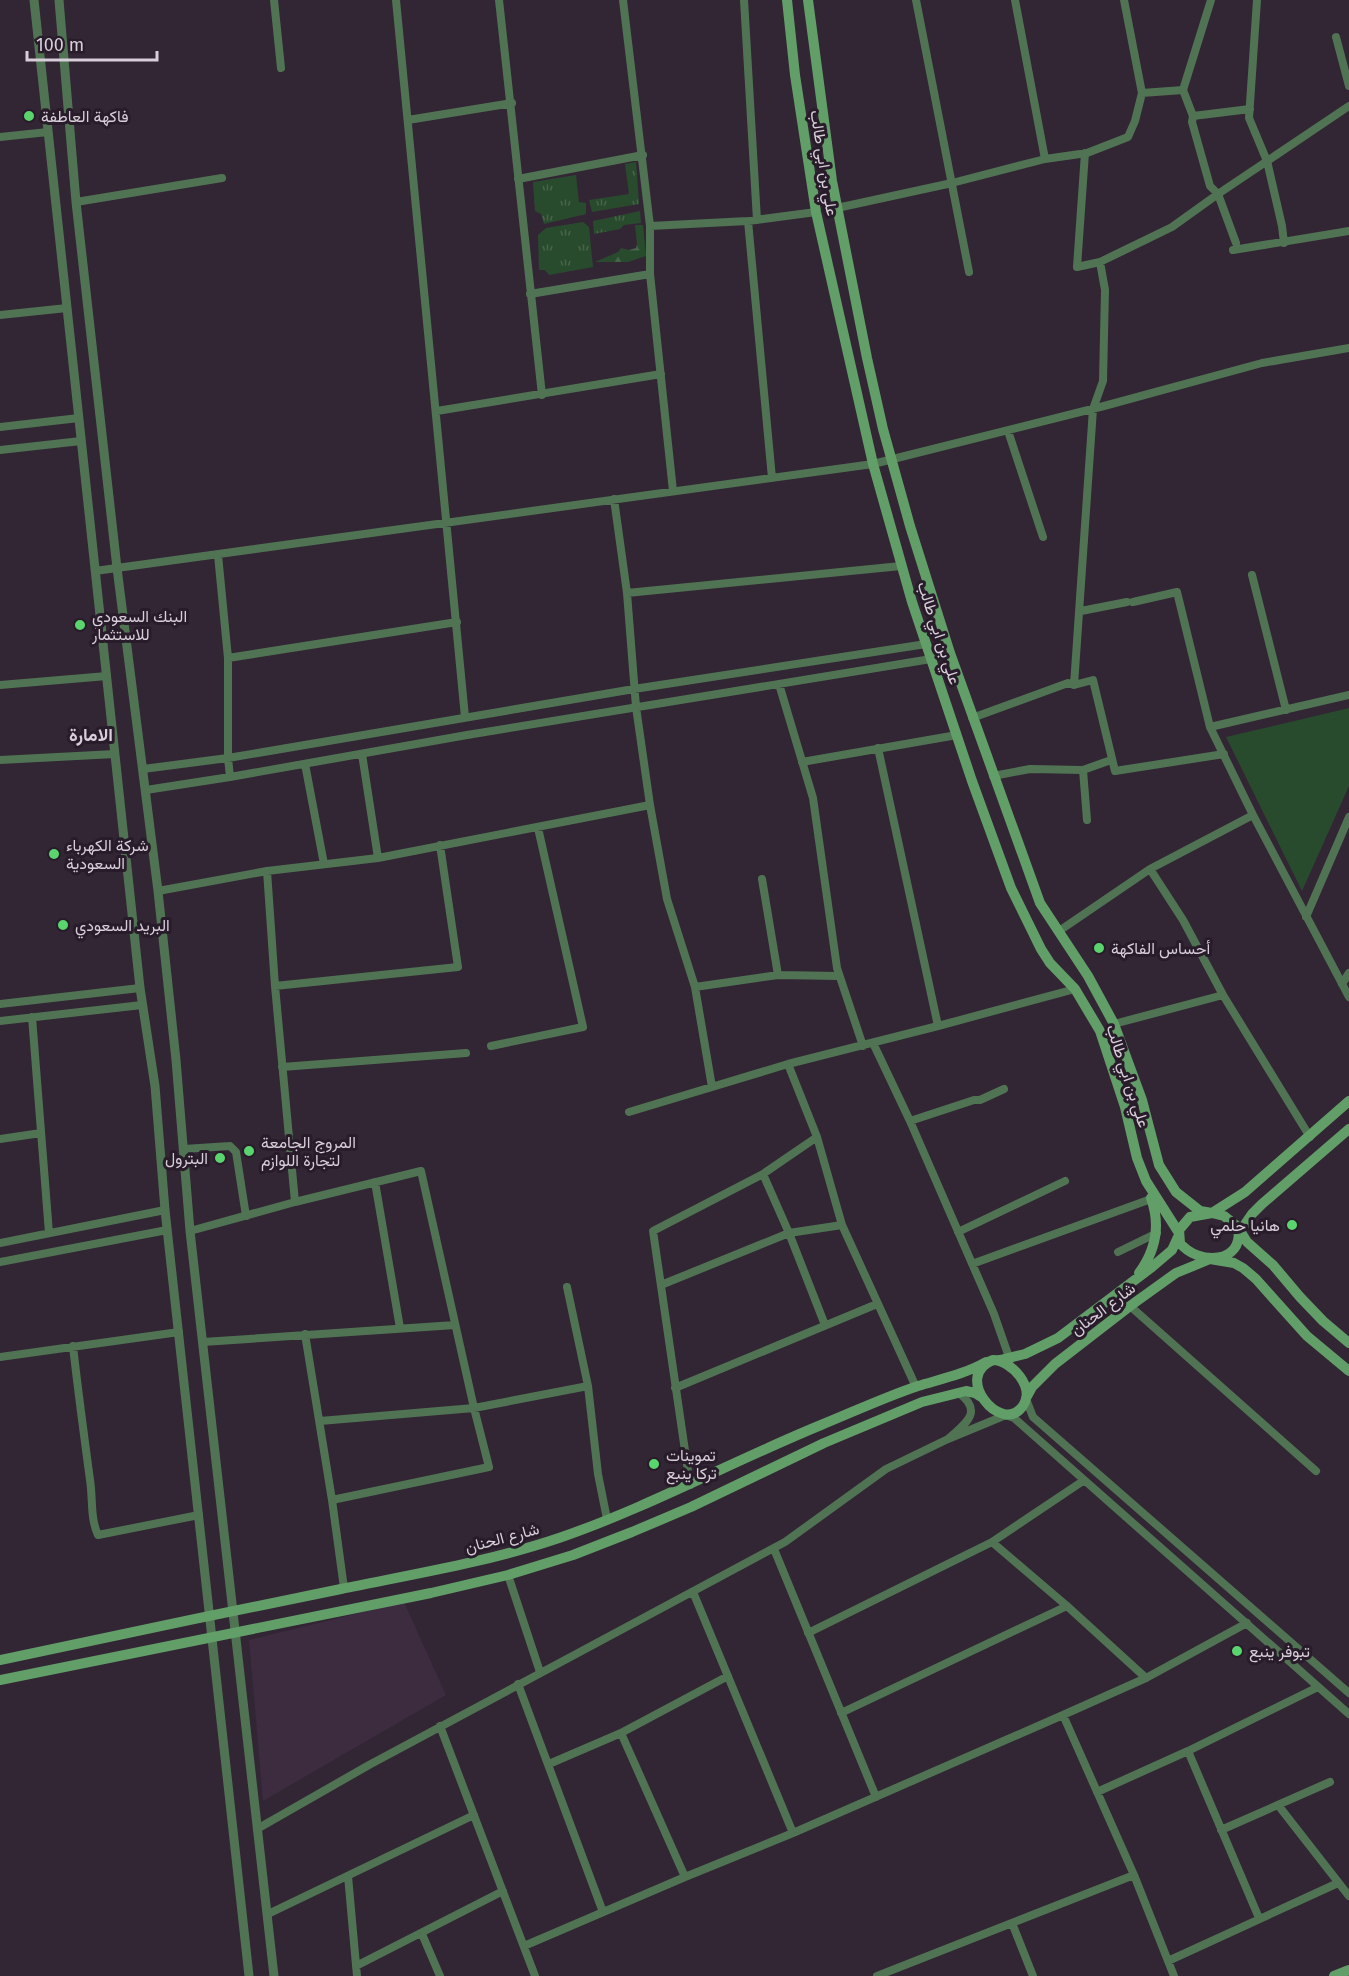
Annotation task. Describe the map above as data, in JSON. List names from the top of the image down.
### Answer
{
  "streets": {
    "main road": ["علي بن ابي طالب", "شارع الحنان"]
  },
  "crossings": [
    ["علي بن ابي طالب", "شارع الحنان"]
  ],
  "districts": ["الامارة"],
  "places": [
    "فاكهة العاطفة",
    "البنك السعودي للاستثمار",
    "شركة الكهرباء السعودية",
    "البريد السعودي",
    "أحساس الفاكهة",
    "المروج الجامعة لتجارة اللوازم",
    "البترول",
    "هانيا حلمي",
    "تموينات تركا ينبع",
    "تبوفر ينبع"
  ],
  "scale_bar": "100 m"
}
